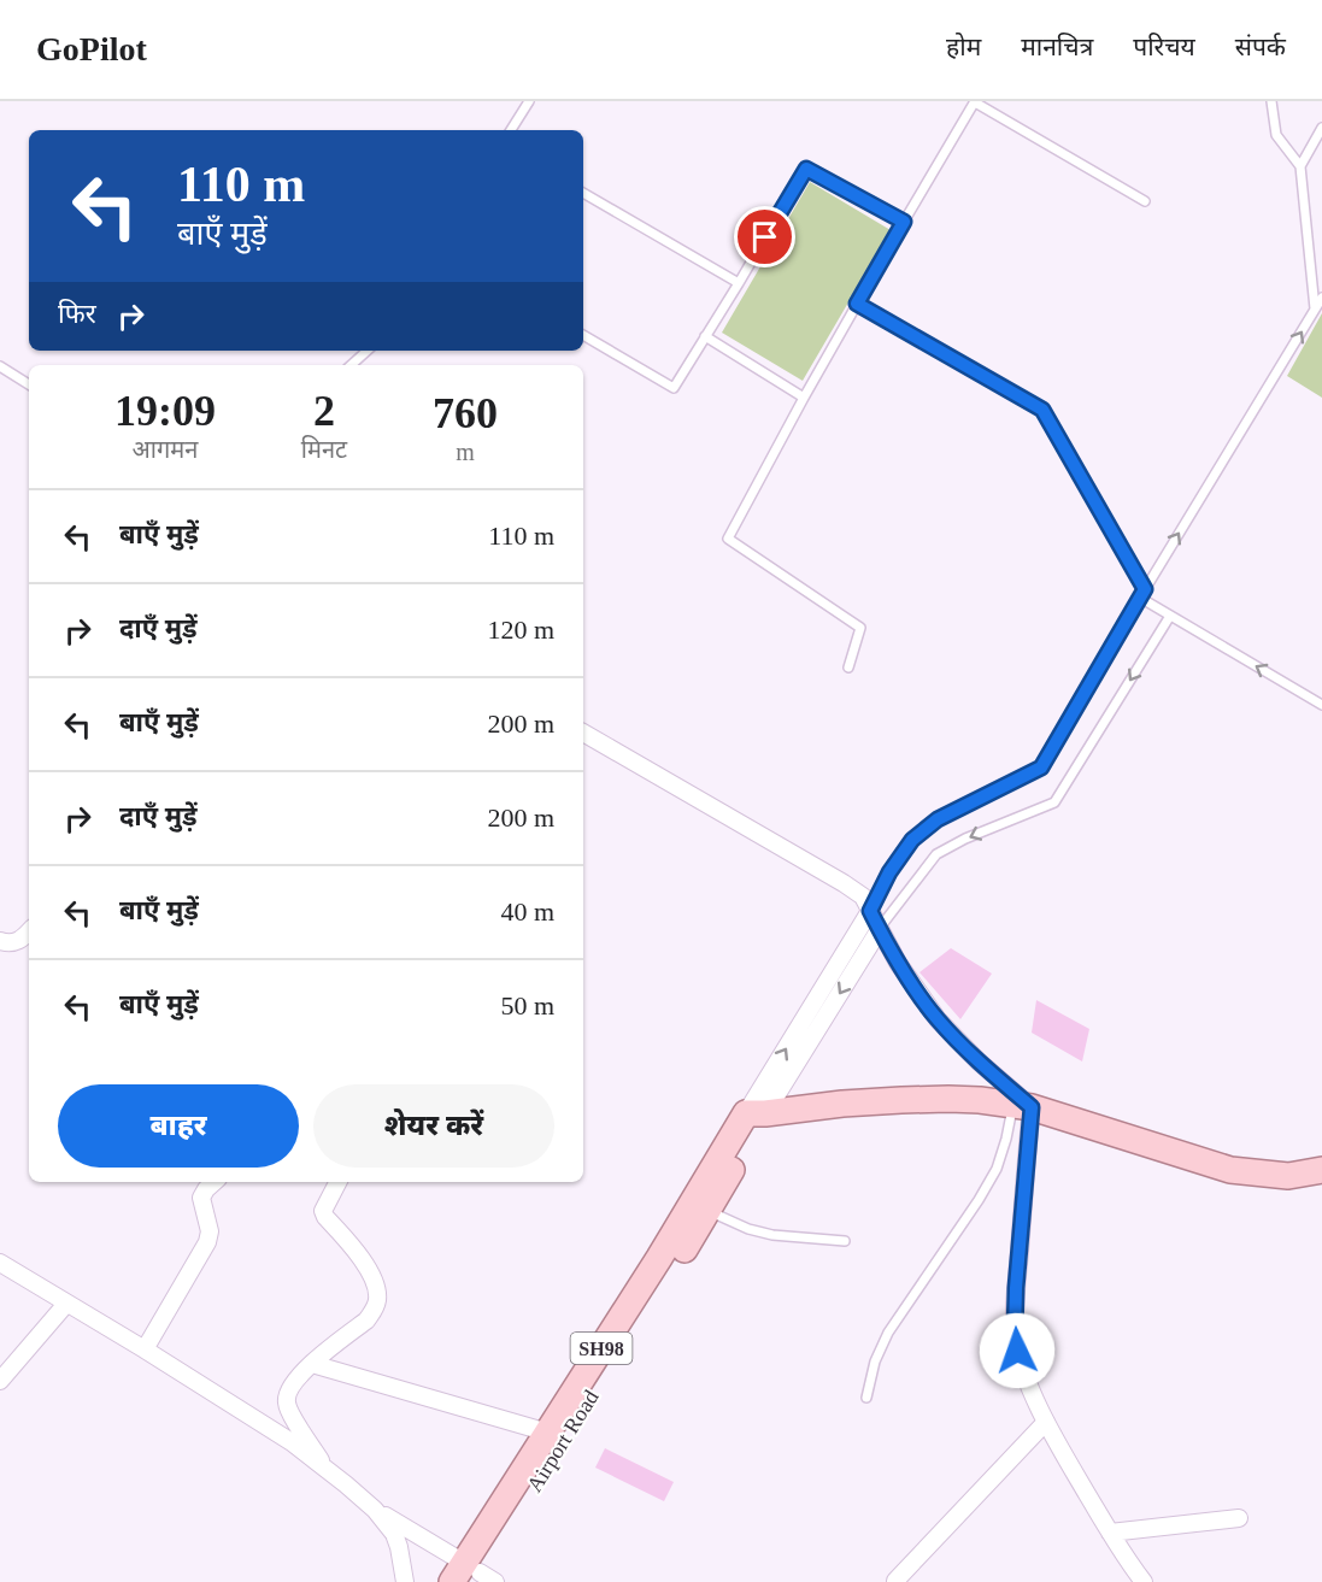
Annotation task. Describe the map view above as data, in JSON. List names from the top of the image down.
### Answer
{
  "streets": {
    "main road": ["SH98", "Airport Road"]
  },
  "crossings": [
    ["SH98", "Airport Road"]
  ],
  "page": {
    "header": "GoPilot",
    "nav": [
      "होम",
      "मानचित्र",
      "परिचय",
      "संपर्क"
    ],
    "turn": ["110 m", "बाएँ मुड़ें"],
    "then": "फिर",
    "eta": [
      "19:09",
      "आगमन",
      "2",
      "मिनट",
      "760",
      "m"
    ],
    "list": [
      {
        "name": "बाएँ मुड़ें",
        "value": "110 m"
      },
      {
        "name": "दाएँ मुड़ें",
        "value": "120 m"
      },
      {
        "name": "बाएँ मुड़ें",
        "value": "200 m"
      },
      {
        "name": "दाएँ मुड़ें",
        "value": "200 m"
      },
      {
        "name": "बाएँ मुड़ें",
        "value": "40 m"
      },
      {
        "name": "बाएँ मुड़ें",
        "value": "50 m"
      }
    ],
    "buttons": ["बाहर", "शेयर करें"]
  }
}
